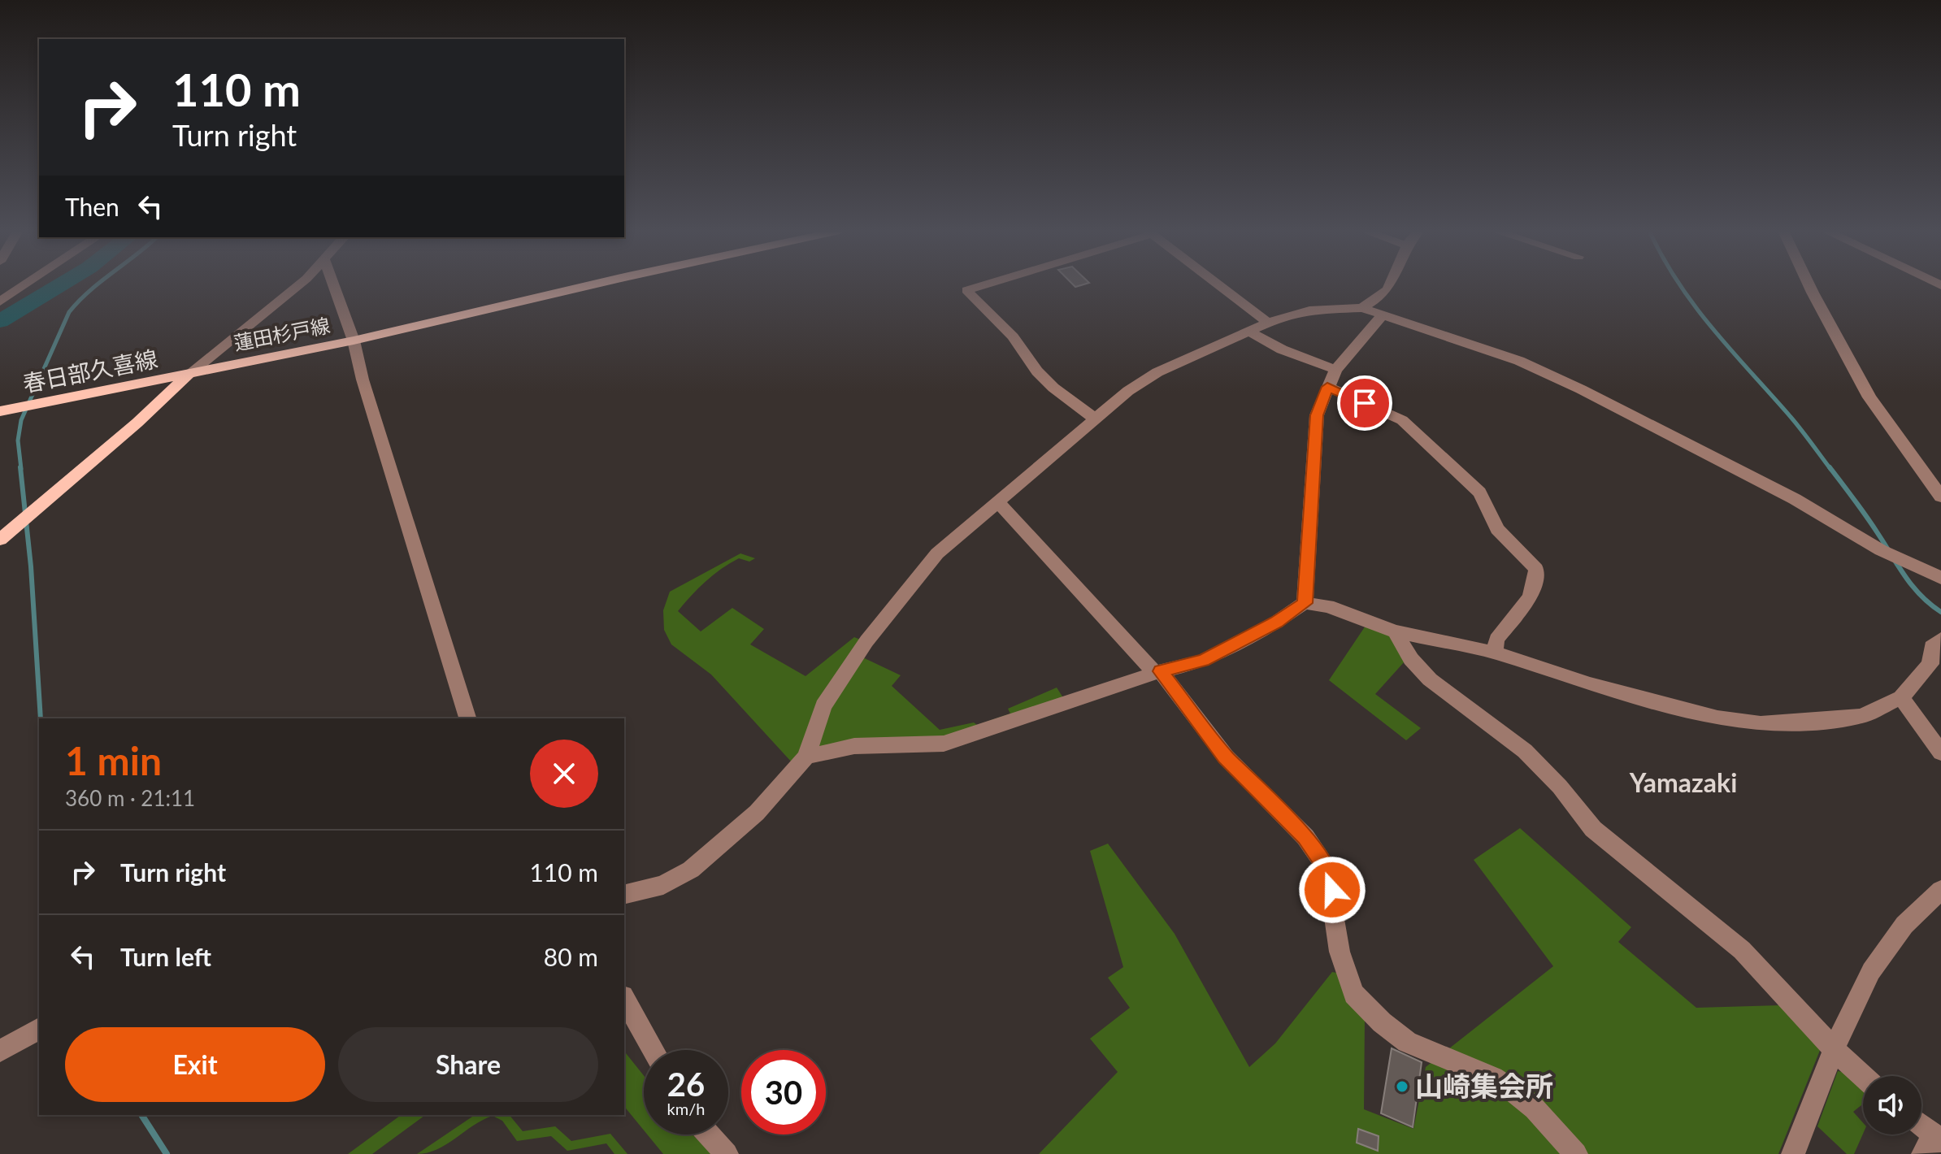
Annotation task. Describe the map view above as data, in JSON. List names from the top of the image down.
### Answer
{
  "streets": {
    "main road": ["蓮田杉戸線", "春日部久喜線"]
  },
  "crossings": [
    ["蓮田杉戸線", "春日部久喜線"]
  ],
  "districts": ["Yamazaki"],
  "places": ["山崎集会所"],
  "page": {
    "turn": ["110 m", "Turn right"],
    "then": "Then",
    "heading": ["1 min", "360 m · 21:11"],
    "list": [
      {
        "name": "Turn right",
        "value": "110 m"
      },
      {
        "name": "Turn left",
        "value": "80 m"
      }
    ],
    "buttons": ["Exit", "Share"],
    "speed": "26 km/h",
    "limit": "30"
  }
}
